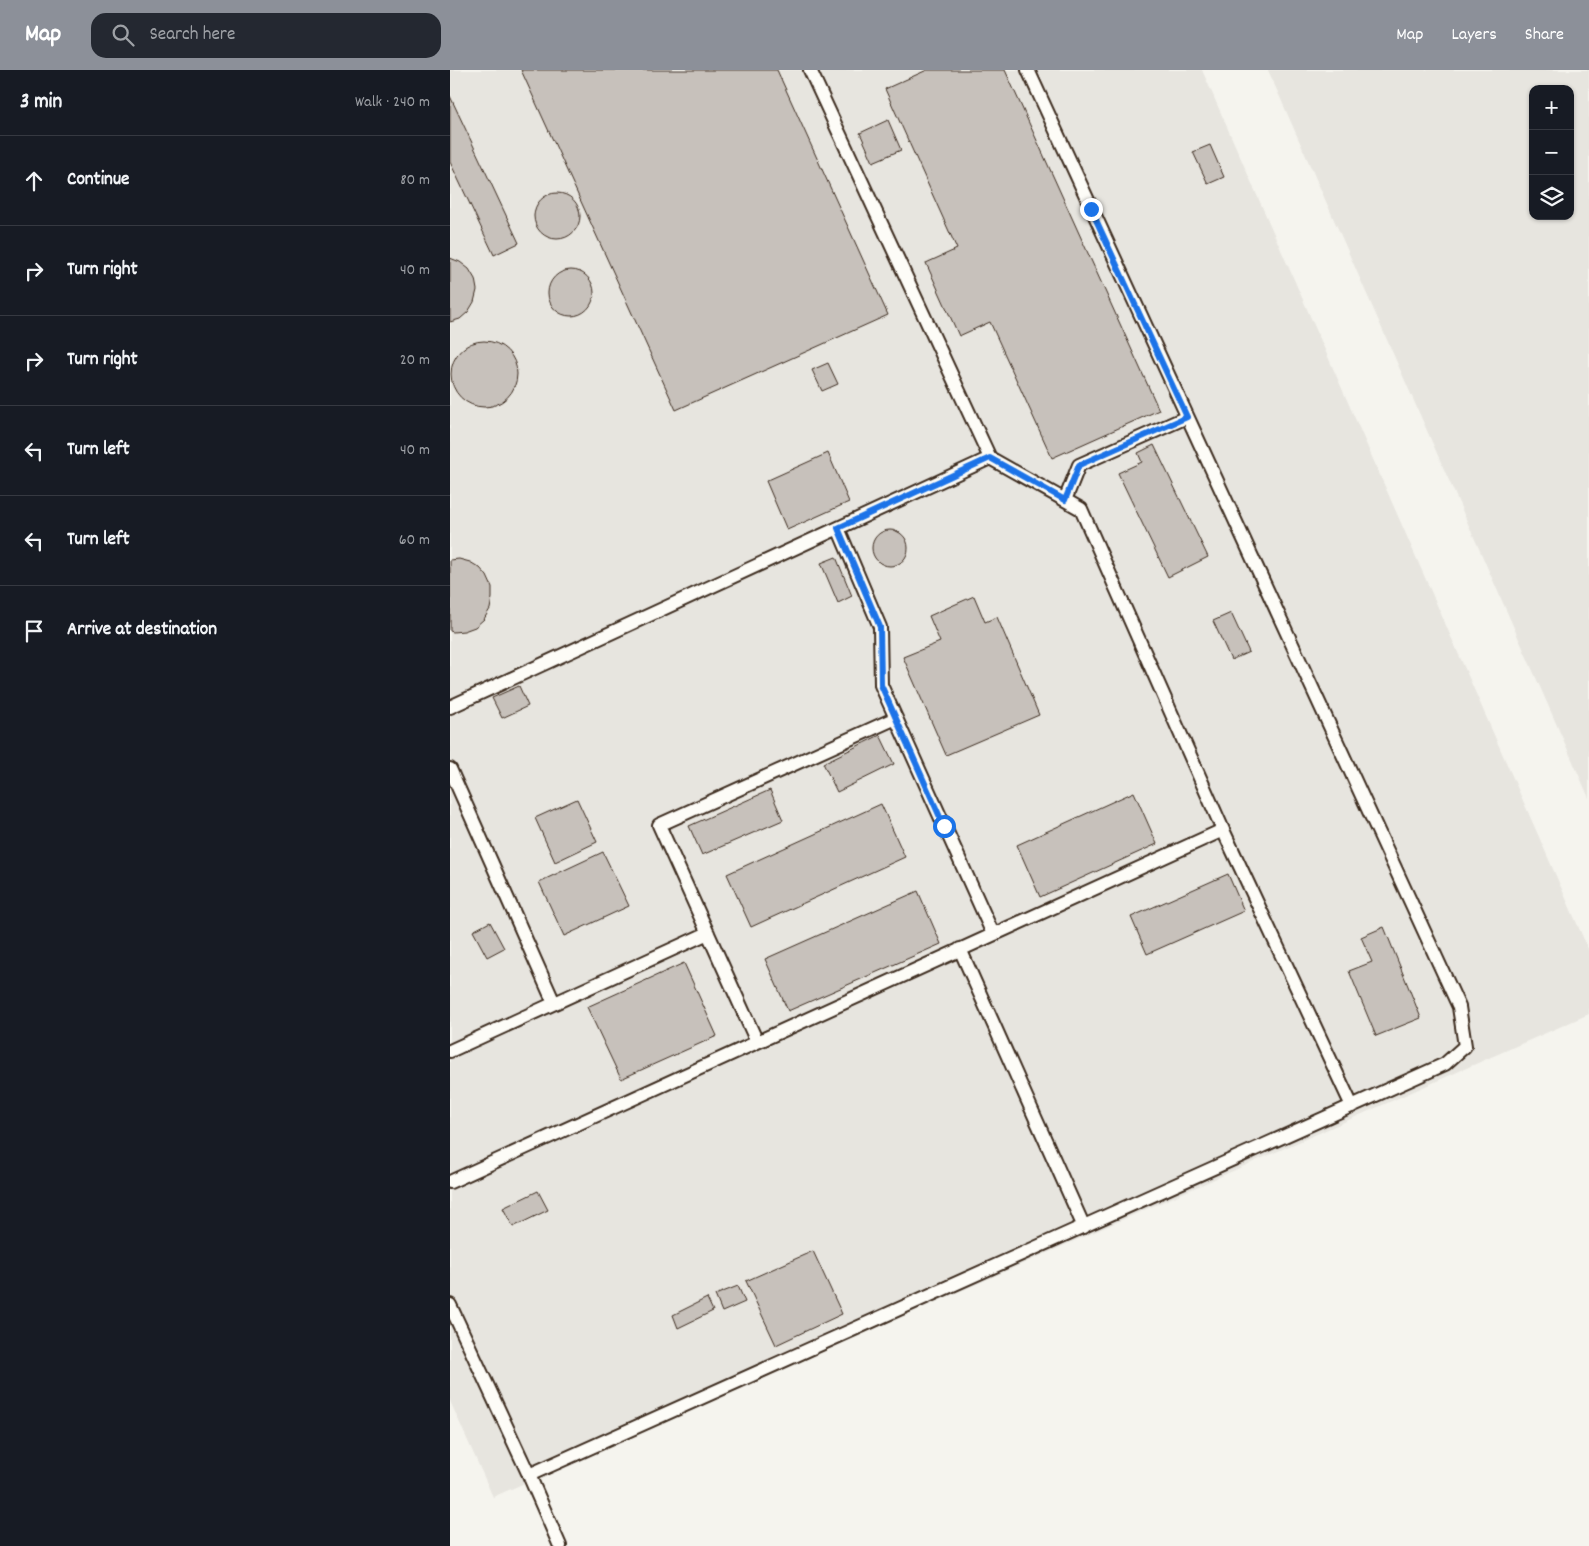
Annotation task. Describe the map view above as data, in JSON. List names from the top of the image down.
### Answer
{
  "page": {
    "header": "Map",
    "search": "Search here",
    "nav": ["Map", "Layers", "Share"],
    "heading": ["3 min", "Walk · 240 m"],
    "map_buttons": ["+", "−"],
    "list": [
      ["Continue", "80 m"],
      ["Turn right", "40 m"],
      ["Turn right", "20 m"],
      ["Turn left", "40 m"],
      ["Turn left", "60 m"],
      "Arrive at destination"
    ]
  }
}
